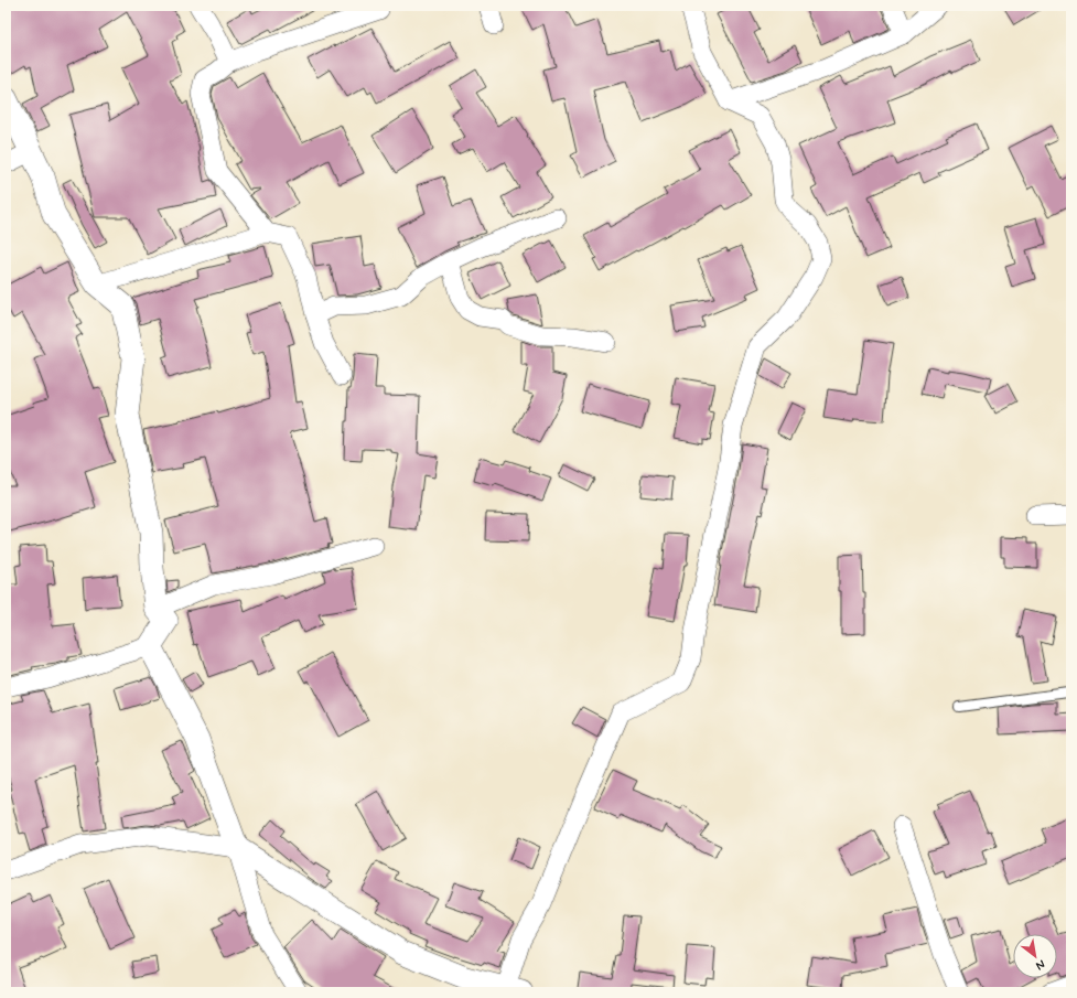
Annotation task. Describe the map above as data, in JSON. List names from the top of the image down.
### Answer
{
  "north": "bottom right"
}
